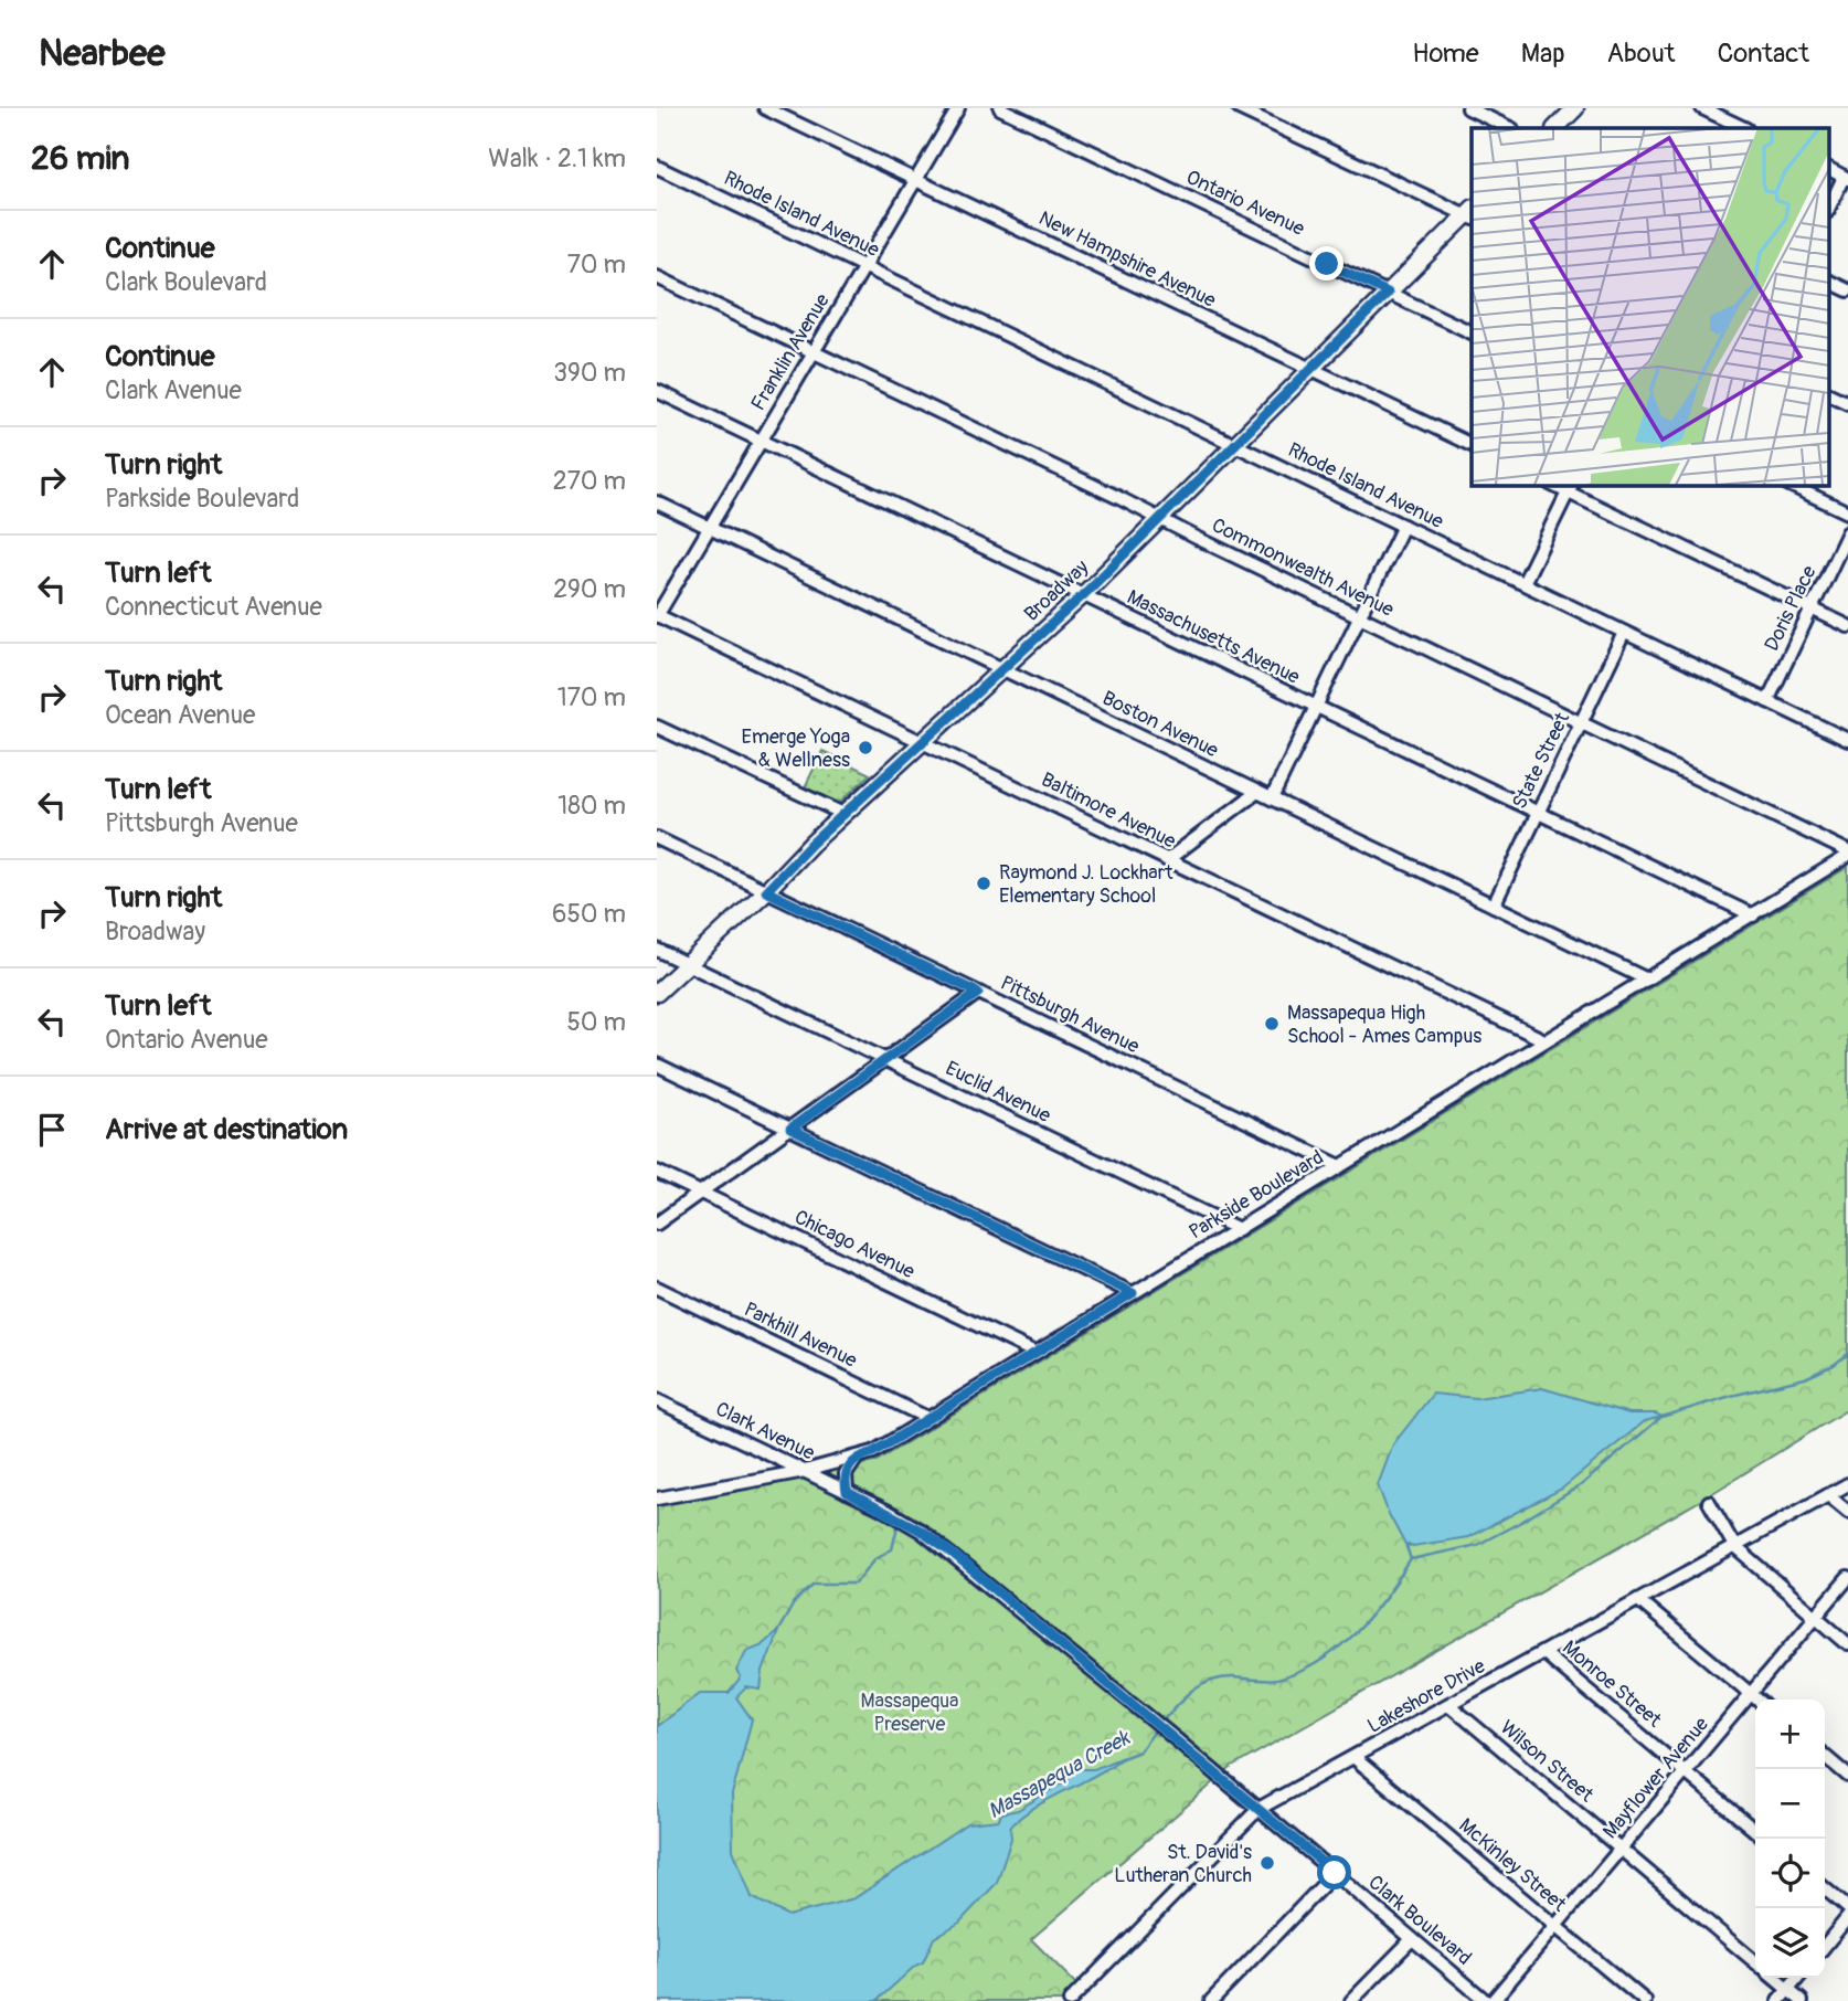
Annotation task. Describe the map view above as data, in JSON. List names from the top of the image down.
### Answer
{
  "streets": {
    "main road": ["Broadway"],
    "street": [
      "Ontario Avenue",
      "Rhode Island Avenue",
      "New Hampshire Avenue",
      "Franklin Avenue",
      "Commonwealth Avenue",
      "Doris Place",
      "Massachusetts Avenue",
      "Boston Avenue",
      "State Street",
      "Baltimore Avenue",
      "Pittsburgh Avenue",
      "Euclid Avenue",
      "Parkside Boulevard",
      "Chicago Avenue",
      "Parkhill Avenue",
      "Clark Avenue",
      "Monroe Street",
      "Lakeshore Drive",
      "Wilson Street",
      "Mayflower Avenue",
      "McKinley Street",
      "Clark Boulevard"
    ]
  },
  "crossings": [
    ["Ontario Avenue", "Broadway"],
    ["Rhode Island Avenue", "Franklin Avenue"],
    ["Rhode Island Avenue", "Broadway"],
    ["Rhode Island Avenue", "Doris Place"],
    ["Rhode Island Avenue", "State Street"],
    ["New Hampshire Avenue", "Franklin Avenue"],
    ["New Hampshire Avenue", "Broadway"],
    ["Franklin Avenue", "Commonwealth Avenue"],
    ["Franklin Avenue", "Massachusetts Avenue"],
    ["Franklin Avenue", "Boston Avenue"],
    ["Franklin Avenue", "Baltimore Avenue"],
    ["Commonwealth Avenue", "Broadway"],
    ["Commonwealth Avenue", "State Street"],
    ["Commonwealth Avenue", "Parkside Boulevard"],
    ["Broadway", "Massachusetts Avenue"],
    ["Broadway", "Boston Avenue"],
    ["Broadway", "Baltimore Avenue"],
    ["Broadway", "Pittsburgh Avenue"],
    ["Broadway", "Euclid Avenue"],
    ["Massachusetts Avenue", "State Street"],
    ["Massachusetts Avenue", "Parkside Boulevard"],
    ["Boston Avenue", "State Street"],
    ["Boston Avenue", "Parkside Boulevard"],
    ["Baltimore Avenue", "Parkside Boulevard"],
    ["Pittsburgh Avenue", "Parkside Boulevard"],
    ["Euclid Avenue", "Parkside Boulevard"],
    ["Parkside Boulevard", "Chicago Avenue"],
    ["Parkside Boulevard", "Parkhill Avenue"],
    ["Parkside Boulevard", "Clark Avenue"],
    ["Clark Avenue", "Lakeshore Drive"],
    ["Clark Avenue", "Clark Boulevard"],
    ["Monroe Street", "Lakeshore Drive"],
    ["Monroe Street", "Mayflower Avenue"],
    ["Lakeshore Drive", "Wilson Street"],
    ["Lakeshore Drive", "McKinley Street"],
    ["Lakeshore Drive", "Clark Boulevard"],
    ["Wilson Street", "Mayflower Avenue"],
    ["Mayflower Avenue", "McKinley Street"]
  ],
  "water": ["Massapequa Creek"],
  "parks": ["Massapequa Preserve"],
  "places": [
    "Emerge Yoga & Wellness",
    "Raymond J. Lockhart Elementary School",
    "Massapequa High School - Ames Campus",
    "St. David's Lutheran Church"
  ],
  "page": {
    "header": "Nearbee",
    "nav": [
      "Home",
      "Map",
      "About",
      "Contact"
    ],
    "heading": ["26 min", "Walk · 2.1 km"],
    "list": [
      ["Continue", "Clark Boulevard", "70 m"],
      ["Continue", "Clark Avenue", "390 m"],
      ["Turn right", "Parkside Boulevard", "270 m"],
      ["Turn left", "Connecticut Avenue", "290 m"],
      ["Turn right", "Ocean Avenue", "170 m"],
      ["Turn left", "Pittsburgh Avenue", "180 m"],
      ["Turn right", "Broadway", "650 m"],
      ["Turn left", "Ontario Avenue", "50 m"],
      "Arrive at destination"
    ],
    "map_buttons": ["+", "−"]
  }
}
